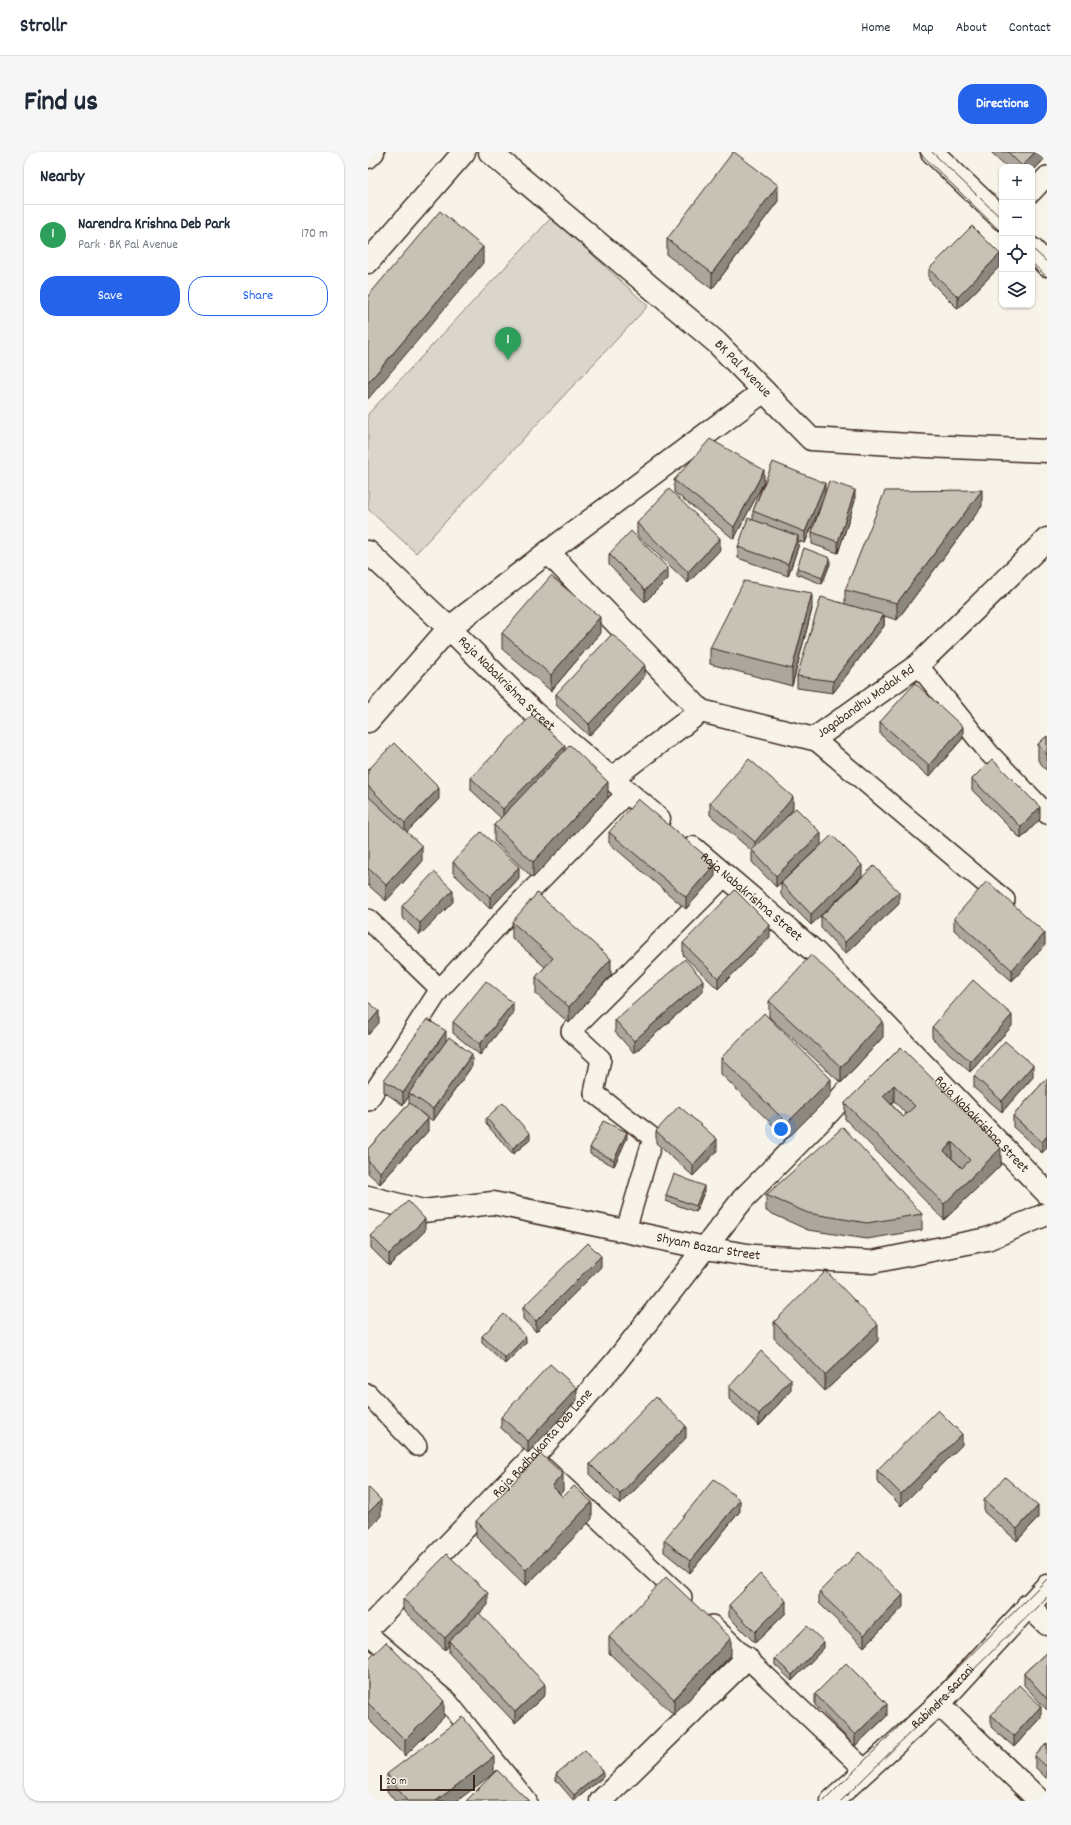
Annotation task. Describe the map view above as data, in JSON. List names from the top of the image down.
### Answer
{
  "streets": {
    "street": [
      "BK Pal Avenue",
      "Raja Nabakrishna Street",
      "Jagabandhu Modak Rd",
      "Shyam Bazar Street",
      "Raja Radhakanta Deb Lane",
      "Rabindra Sarani"
    ]
  },
  "crossings": [
    ["Raja Nabakrishna Street", "Raja Radhakanta Deb Lane"],
    ["Shyam Bazar Street", "Raja Radhakanta Deb Lane"]
  ],
  "scale_bar": "20 m",
  "page": {
    "header": "Strollr",
    "nav": [
      "Home",
      "Map",
      "About",
      "Contact"
    ],
    "title": "Find us",
    "buttons": [
      "Directions",
      ["Save", "Share"]
    ],
    "heading": "Nearby",
    "map_buttons": ["+", "−"],
    "list": [
      {
        "mark": "1",
        "name": "Narendra Krishna Deb Park",
        "note": "Park · BK Pal Avenue",
        "value": "170 m"
      }
    ],
    "pins": "1",
    "scale": "20 m"
  }
}
